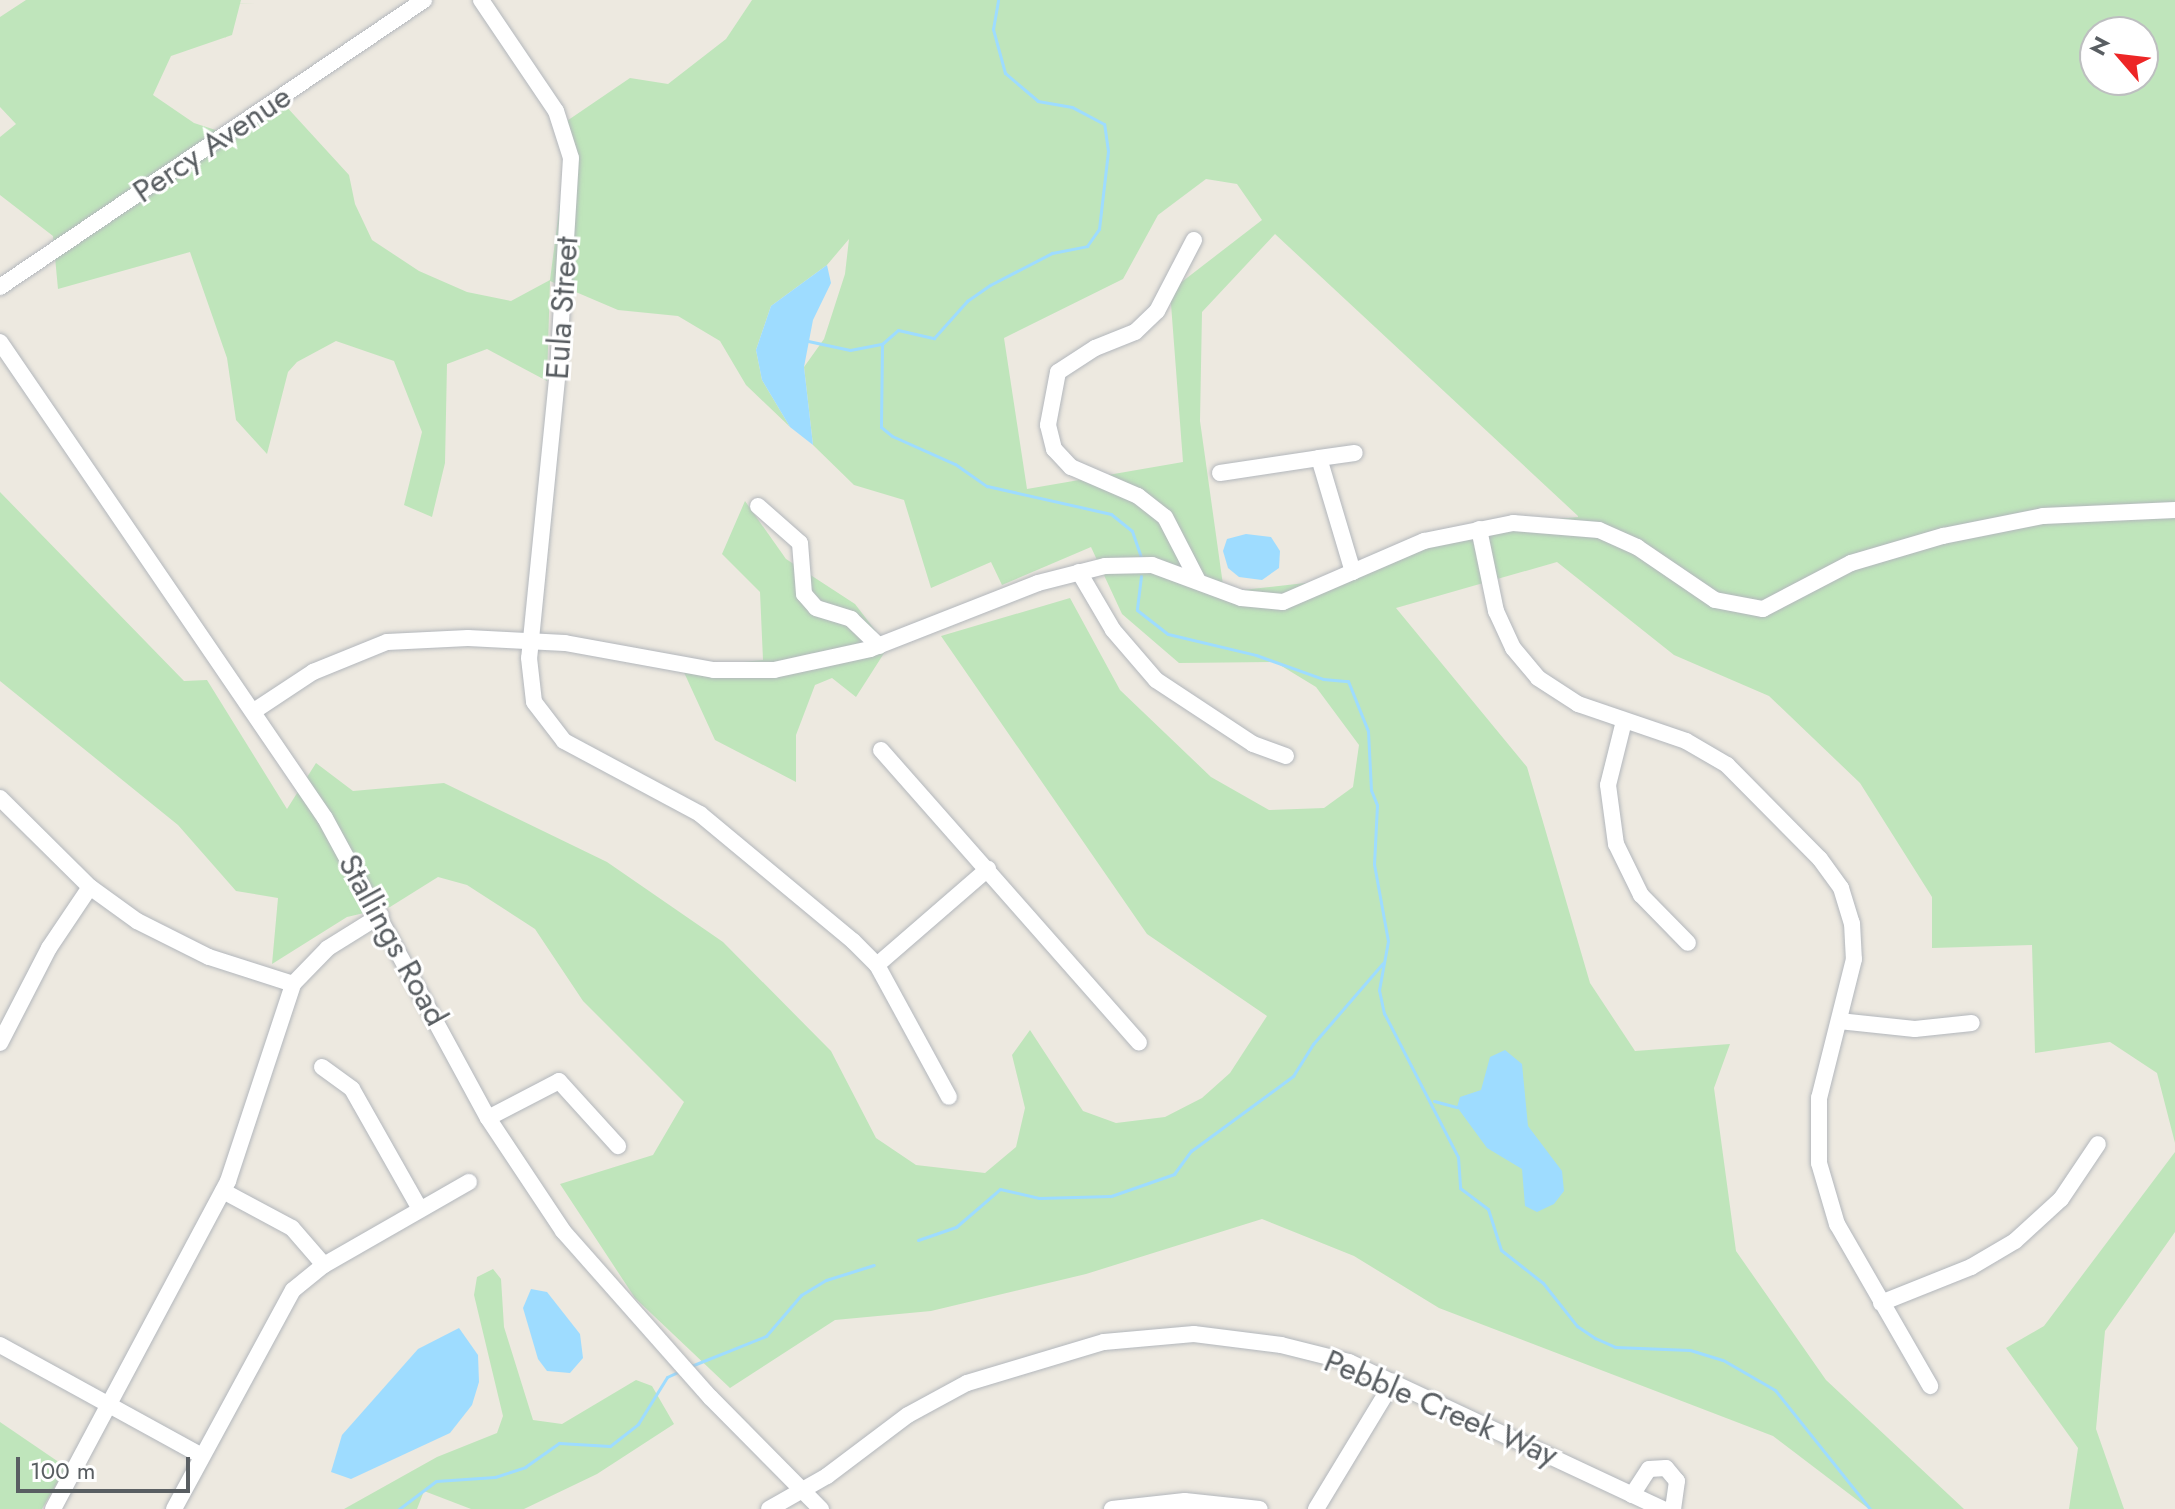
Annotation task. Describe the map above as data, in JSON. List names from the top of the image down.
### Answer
{
  "streets": {
    "street": [
      "Percy Avenue",
      "Eula Street",
      "Stallings Road",
      "Pebble Creek Way"
    ]
  },
  "crossings": [
    ["Stallings Road", "Pebble Creek Way"]
  ],
  "scale_bar": "100 m",
  "north": "top left"
}
